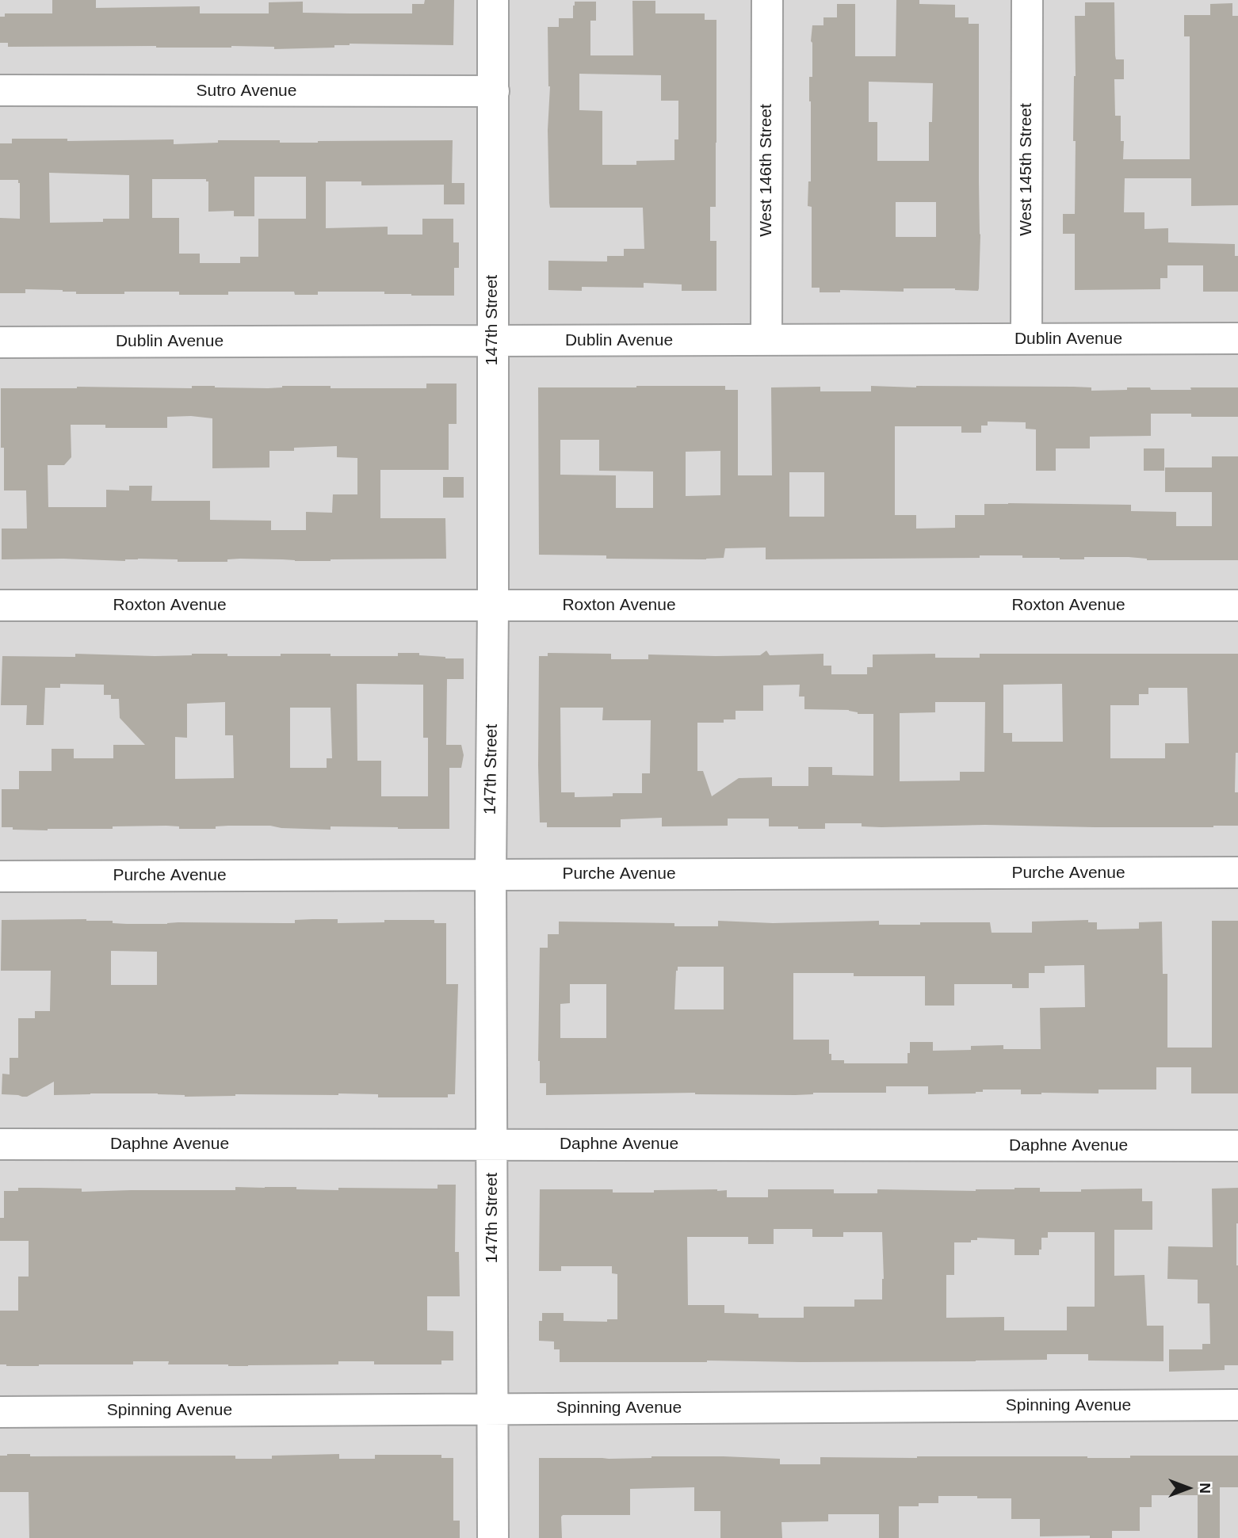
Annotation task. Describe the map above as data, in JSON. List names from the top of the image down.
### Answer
{
  "streets": {
    "street": [
      "Sutro Avenue",
      "West 145th Street",
      "West 146th Street",
      "147th Street",
      "Dublin Avenue",
      "Roxton Avenue",
      "Purche Avenue",
      "Daphne Avenue",
      "Spinning Avenue"
    ]
  },
  "crossings": [
    ["Sutro Avenue", "147th Street"],
    ["West 145th Street", "Dublin Avenue"],
    ["West 146th Street", "Dublin Avenue"],
    ["147th Street", "Dublin Avenue"],
    ["147th Street", "Roxton Avenue"],
    ["147th Street", "Purche Avenue"],
    ["147th Street", "Daphne Avenue"],
    ["147th Street", "Spinning Avenue"]
  ],
  "north": "right"
}
